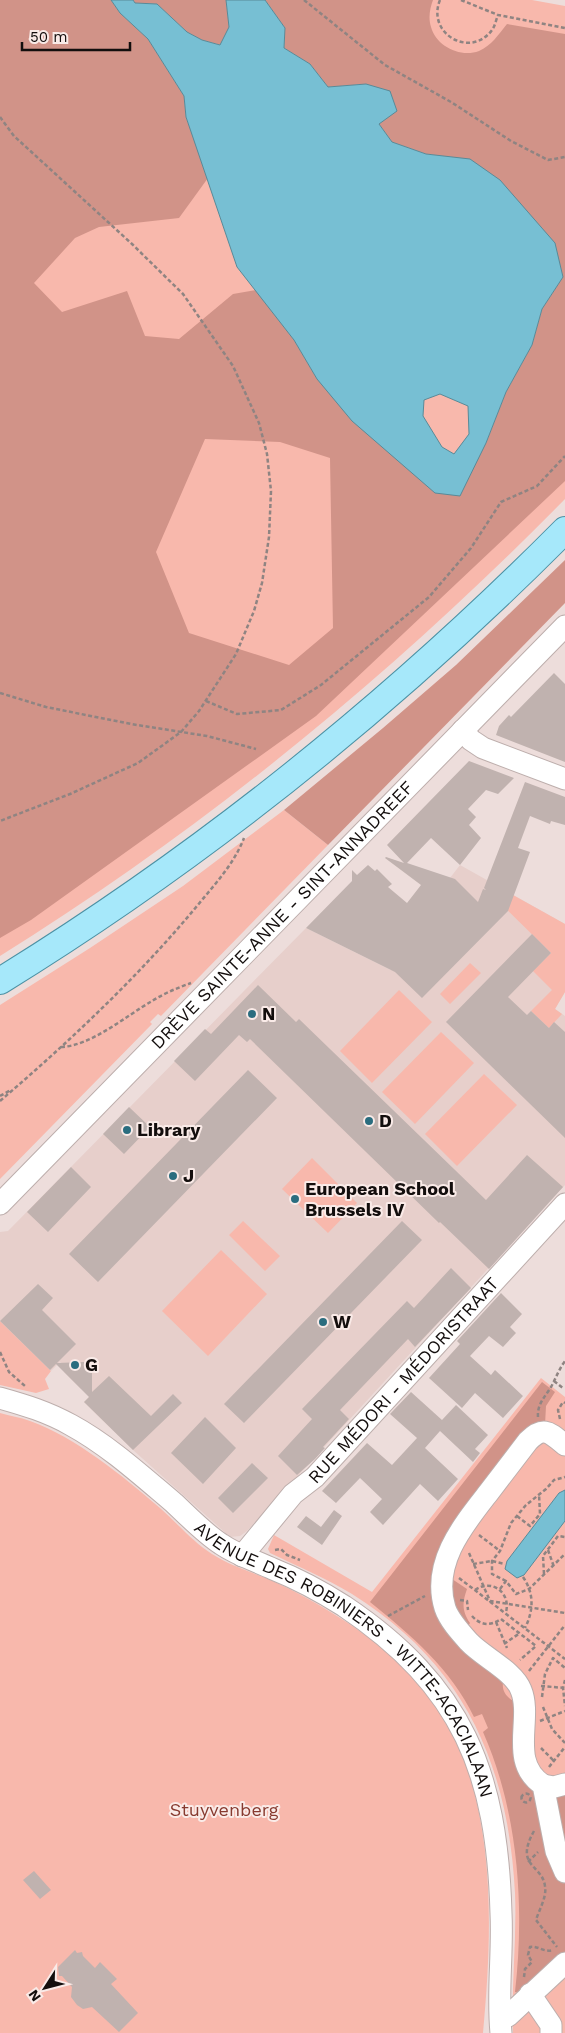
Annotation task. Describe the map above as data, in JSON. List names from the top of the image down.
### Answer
{
  "streets": {
    "street": ["DRÈVE SAINTE-ANNE - SINT-ANNADREEF", "RUE MÉDORI - MÉDORISTRAAT", "AVENUE DES ROBINIERS - WITTE-ACACIALAAN"]
  },
  "crossings": [
    ["RUE MÉDORI - MÉDORISTRAAT", "AVENUE DES ROBINIERS - WITTE-ACACIALAAN"]
  ],
  "parks": ["Stuyvenberg"],
  "places": [
    "N",
    "D",
    "Library",
    "J",
    "European School Brussels IV",
    "W",
    "G"
  ],
  "scale_bar": "50 m",
  "north": "bottom left"
}
